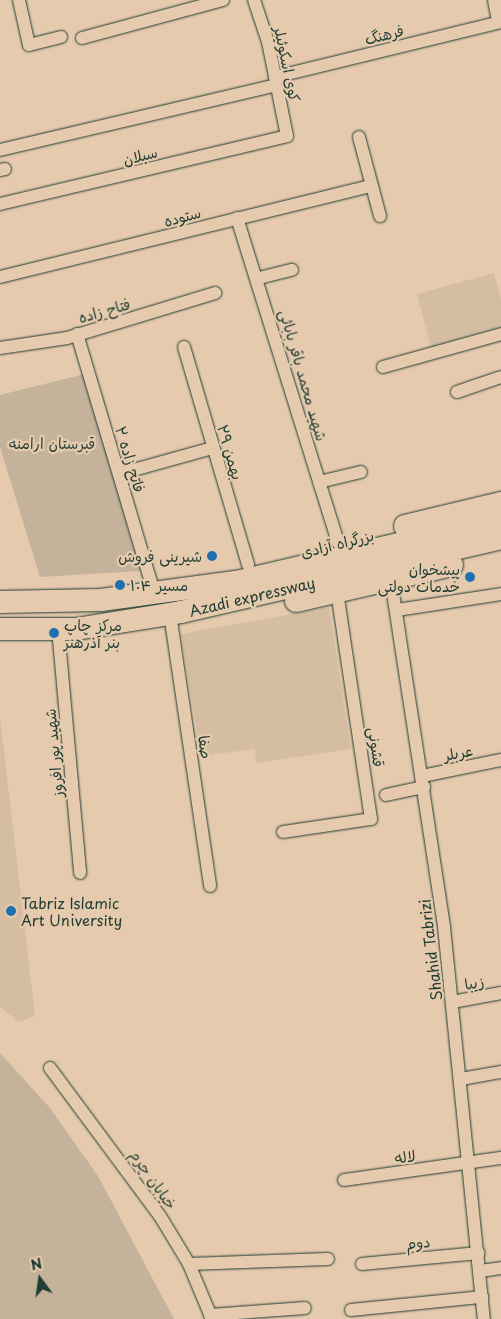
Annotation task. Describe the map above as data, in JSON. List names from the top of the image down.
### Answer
{
  "streets": {
    "highway": ["بزرگراه آزادی", "Azadi expressway"],
    "street": [
      "فرهنگ",
      "کوی اسکوئیلر",
      "سبلان",
      "ستوده",
      "فتاح زاده",
      "شهید محمد باقر بابائی",
      "۲۹ بهمن",
      "فاتح زاده ۲",
      "صفا",
      "قشونی",
      "عربلر",
      "شهید پور افروز",
      "Shahid Tabrizi",
      "زیبا",
      "لاله",
      "خیابان چرم",
      "دوم"
    ]
  },
  "crossings": [
    ["فرهنگ", "کوی اسکوئیلر"],
    ["کوی اسکوئیلر", "سبلان"],
    ["ستوده", "شهید محمد باقر بابائی"],
    ["فتاح زاده", "فاتح زاده ۲"],
    ["شهید محمد باقر بابائی", "بزرگراه آزادی"],
    ["۲۹ بهمن", "بزرگراه آزادی"],
    ["فاتح زاده ۲", "بزرگراه آزادی"],
    ["فاتح زاده ۲", "Azadi expressway"],
    ["بزرگراه آزادی", "Azadi expressway"],
    ["Azadi expressway", "صفا"],
    ["Azadi expressway", "شهید پور افروز"],
    ["عربلر", "Shahid Tabrizi"],
    ["Shahid Tabrizi", "زیبا"],
    ["Shahid Tabrizi", "لاله"],
    ["Shahid Tabrizi", "دوم"]
  ],
  "parks": ["قبرستان ارامنه"],
  "places": [
    "شیرینی فروش",
    "پیشخوان خدمات دولتی",
    "مسیر ۱۰۴",
    "مرکز چاپ بنر آذرهنر",
    "Tabriz Islamic Art University"
  ],
  "north": "top"
}
